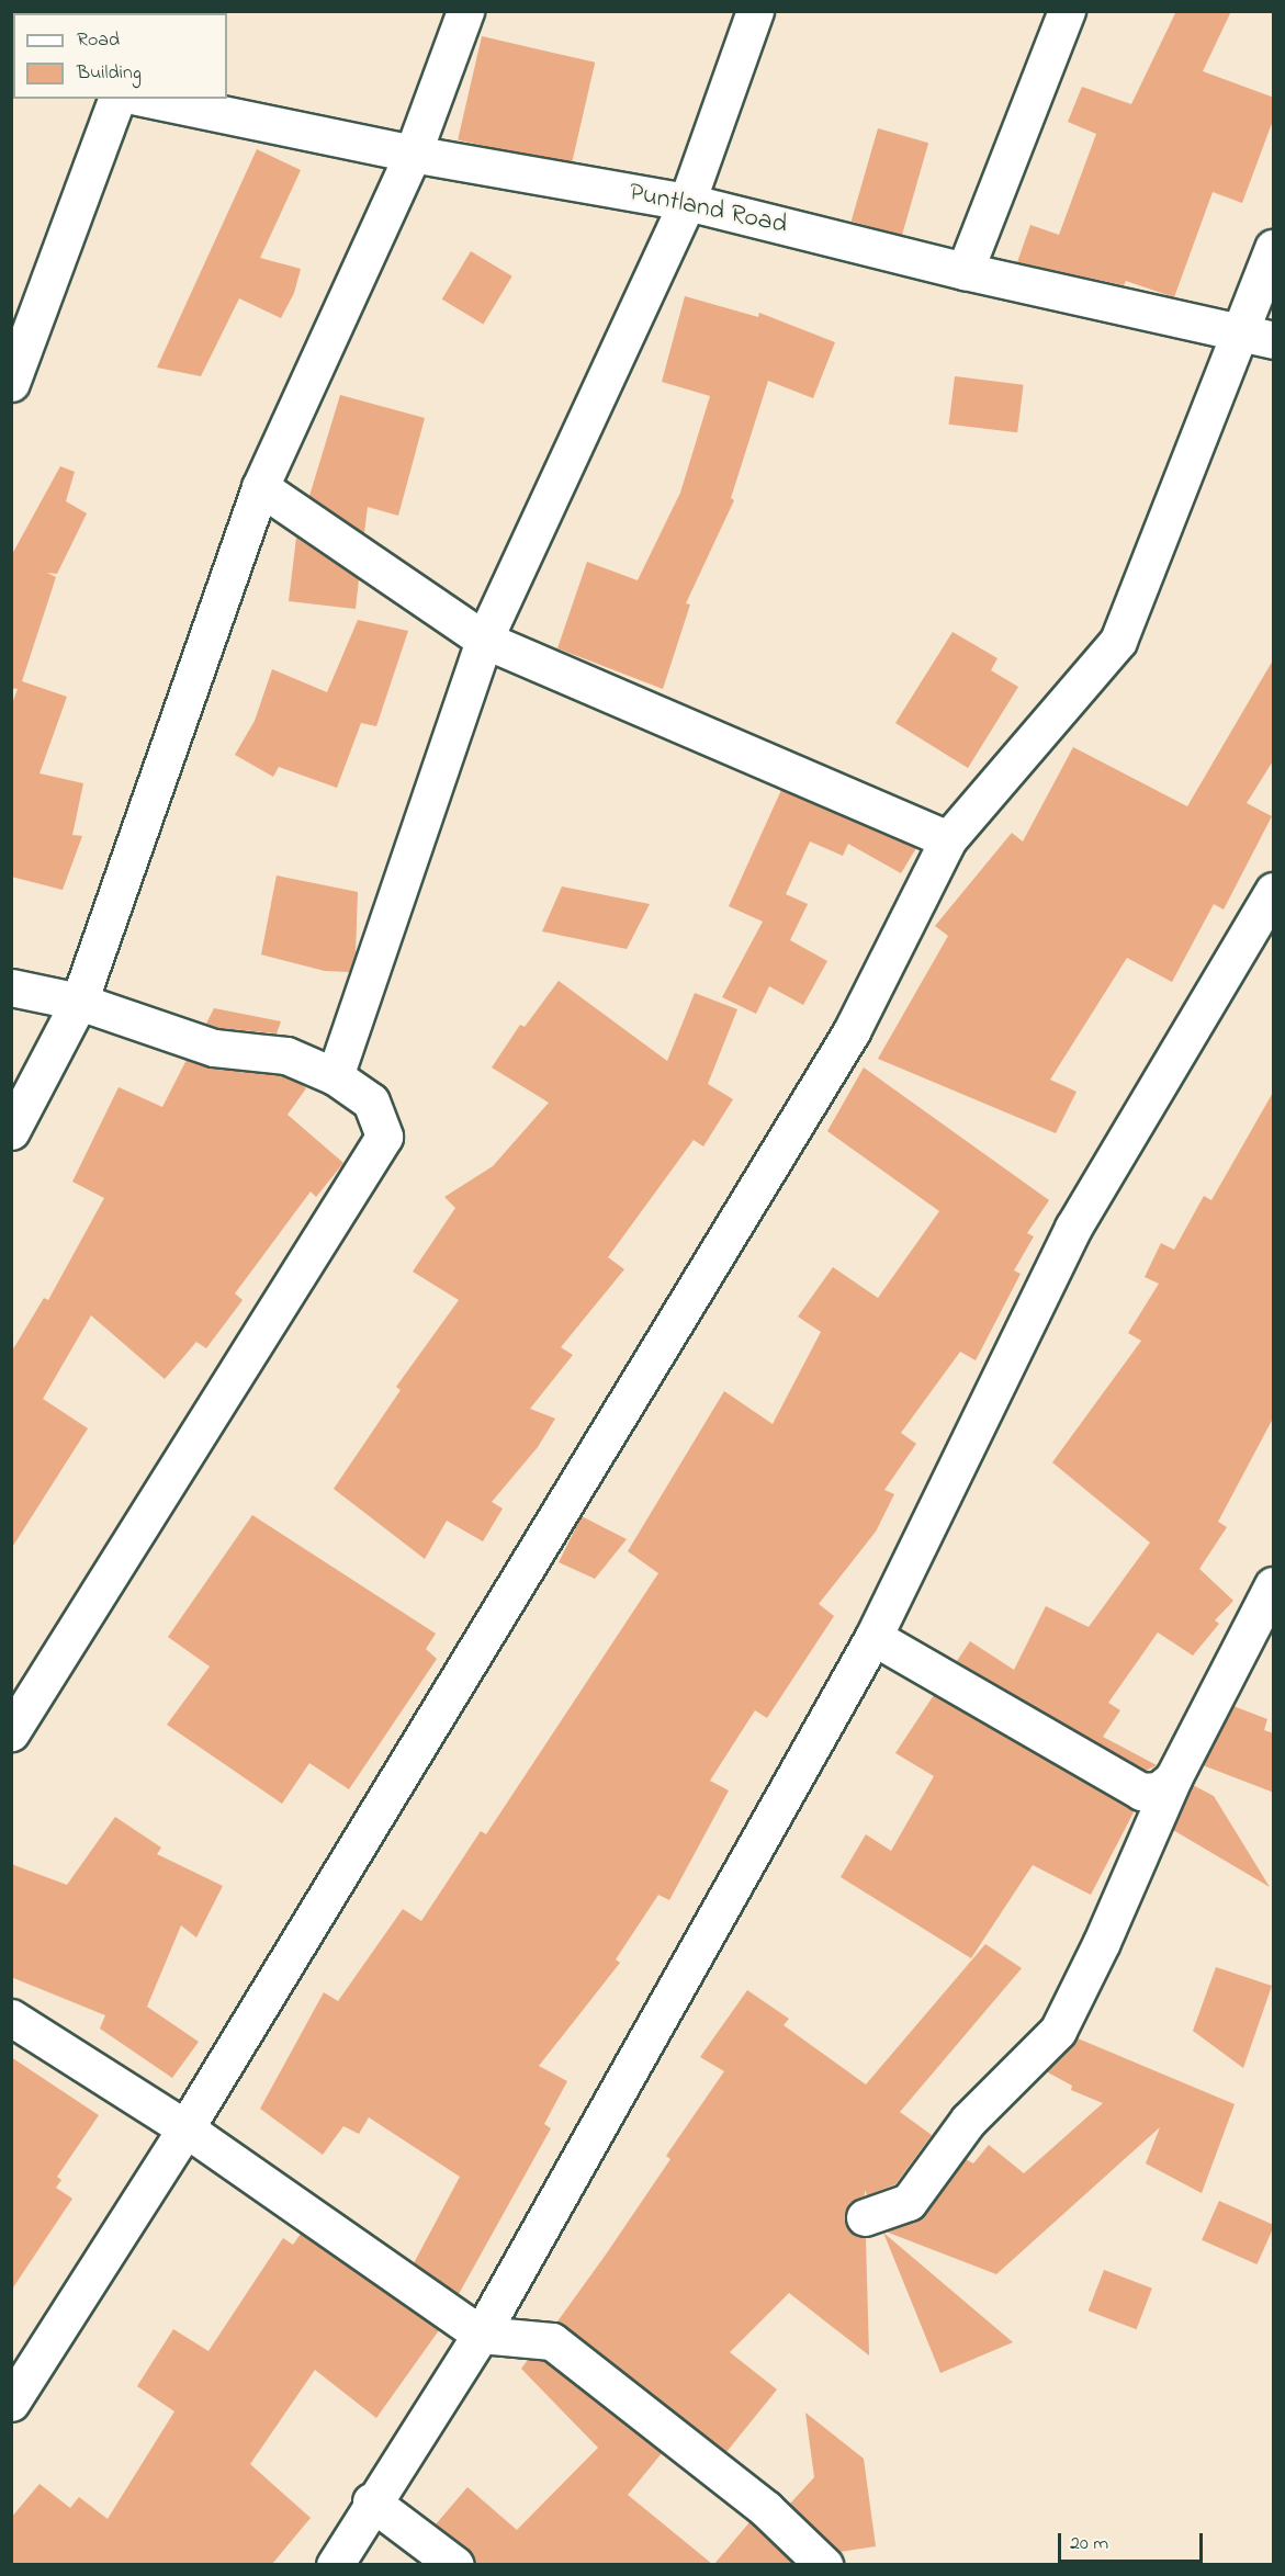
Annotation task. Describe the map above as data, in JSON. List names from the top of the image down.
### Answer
{
  "streets": {
    "street": ["Puntland Road"]
  },
  "legend": ["Road", "Building"],
  "scale_bar": "20 m"
}
